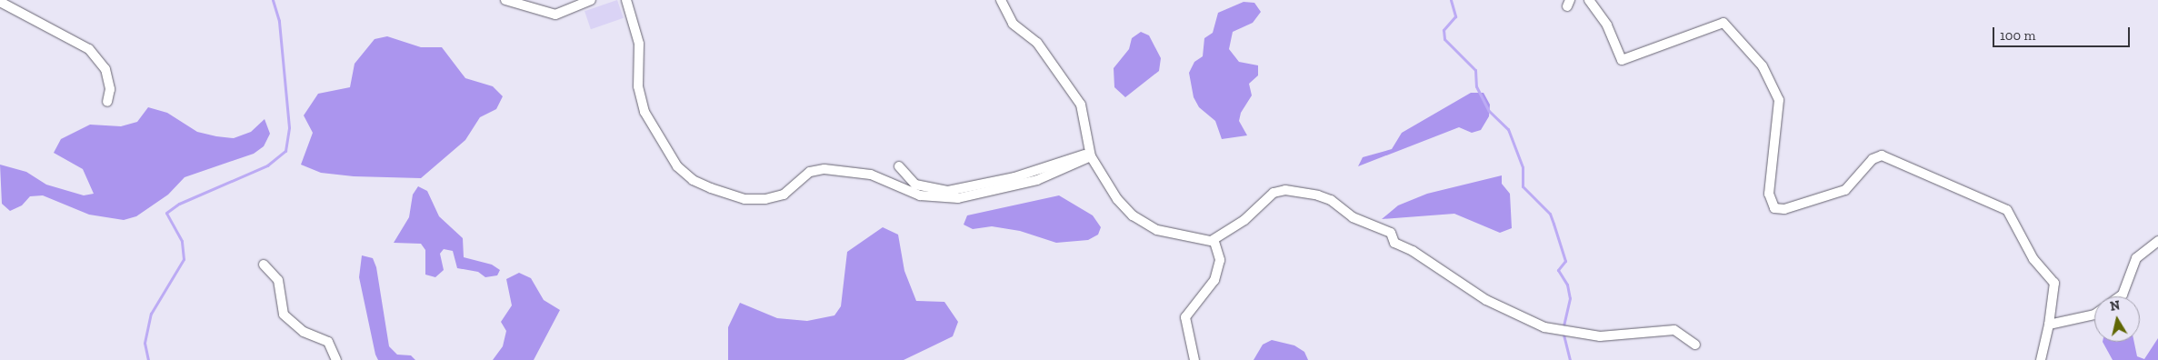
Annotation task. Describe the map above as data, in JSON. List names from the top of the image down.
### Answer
{
  "scale_bar": "100 m",
  "north": "top"
}
